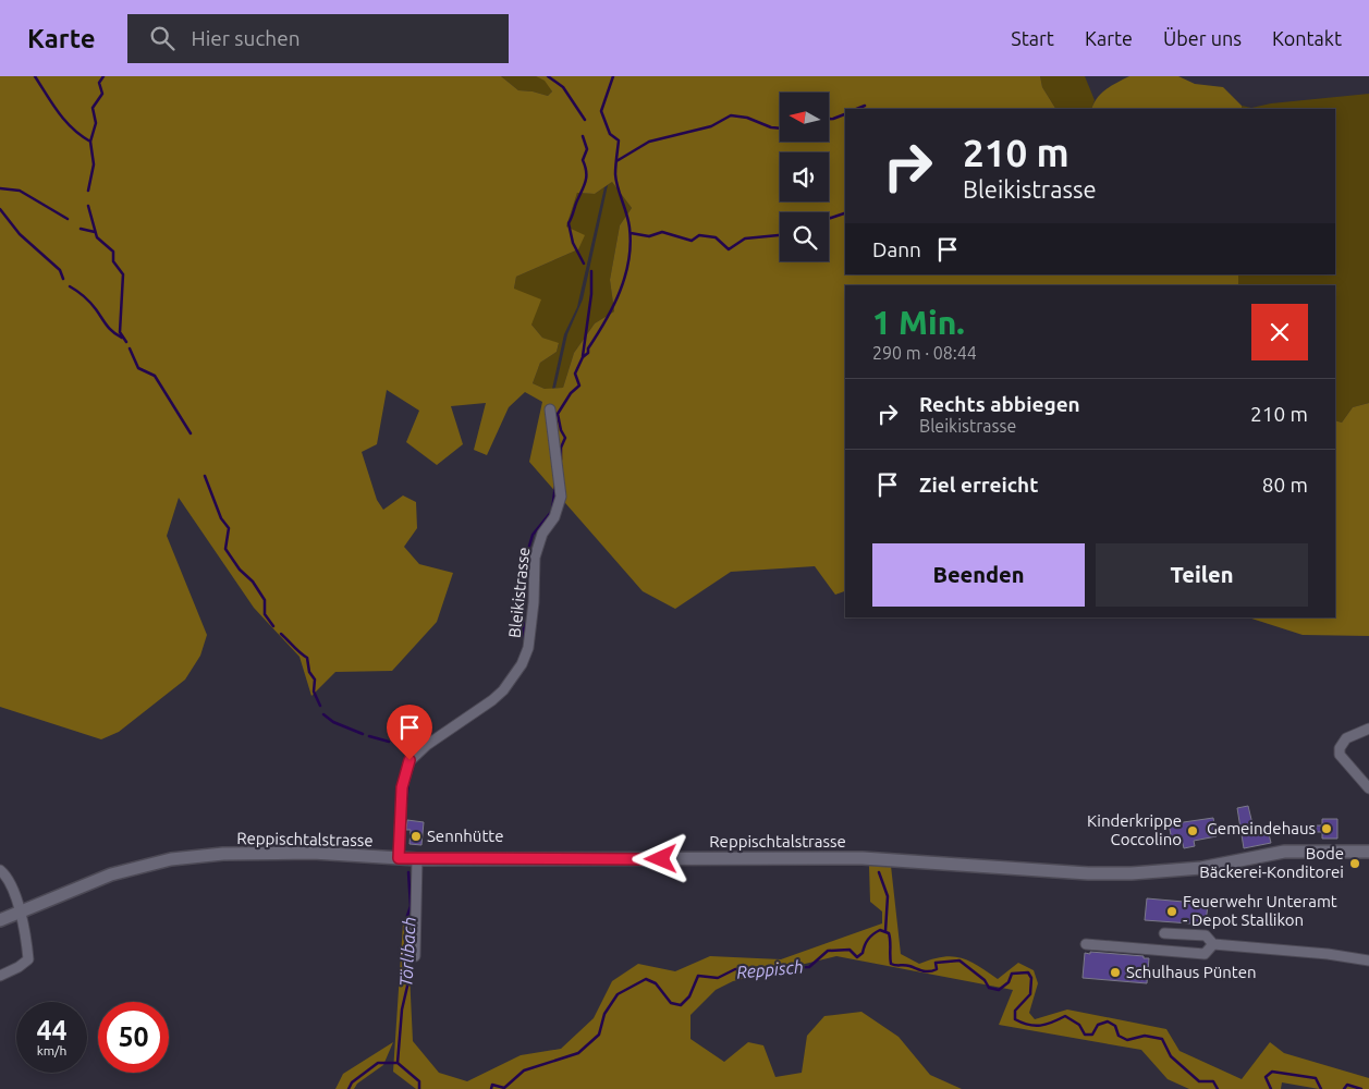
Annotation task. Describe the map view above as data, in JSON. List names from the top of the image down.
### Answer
{
  "streets": {
    "main road": ["Reppischtalstrasse"],
    "street": ["Bleikistrasse"]
  },
  "crossings": [
    ["Bleikistrasse", "Reppischtalstrasse"]
  ],
  "water": ["Törlibach", "Reppisch"],
  "places": [
    "Gemeindehaus",
    "Kinderkrippe Coccolino",
    "Sennhütte",
    "Bode Bäckerei-Konditorei",
    "Feuerwehr Unteramt - Depot Stallikon",
    "Schulhaus Pünten"
  ],
  "north": "left",
  "page": {
    "header": "Karte",
    "search": "Hier suchen",
    "nav": [
      "Start",
      "Karte",
      "Über uns",
      "Kontakt"
    ],
    "turn": ["210 m", "Bleikistrasse"],
    "then": "Dann",
    "heading": ["1 Min.", "290 m · 08:44"],
    "list": [
      {
        "name": "Rechts abbiegen",
        "note": "Bleikistrasse",
        "value": "210 m"
      },
      {
        "name": "Ziel erreicht",
        "value": "80 m"
      }
    ],
    "buttons": ["Beenden", "Teilen"],
    "speed": "44 km/h",
    "limit": "50"
  }
}
